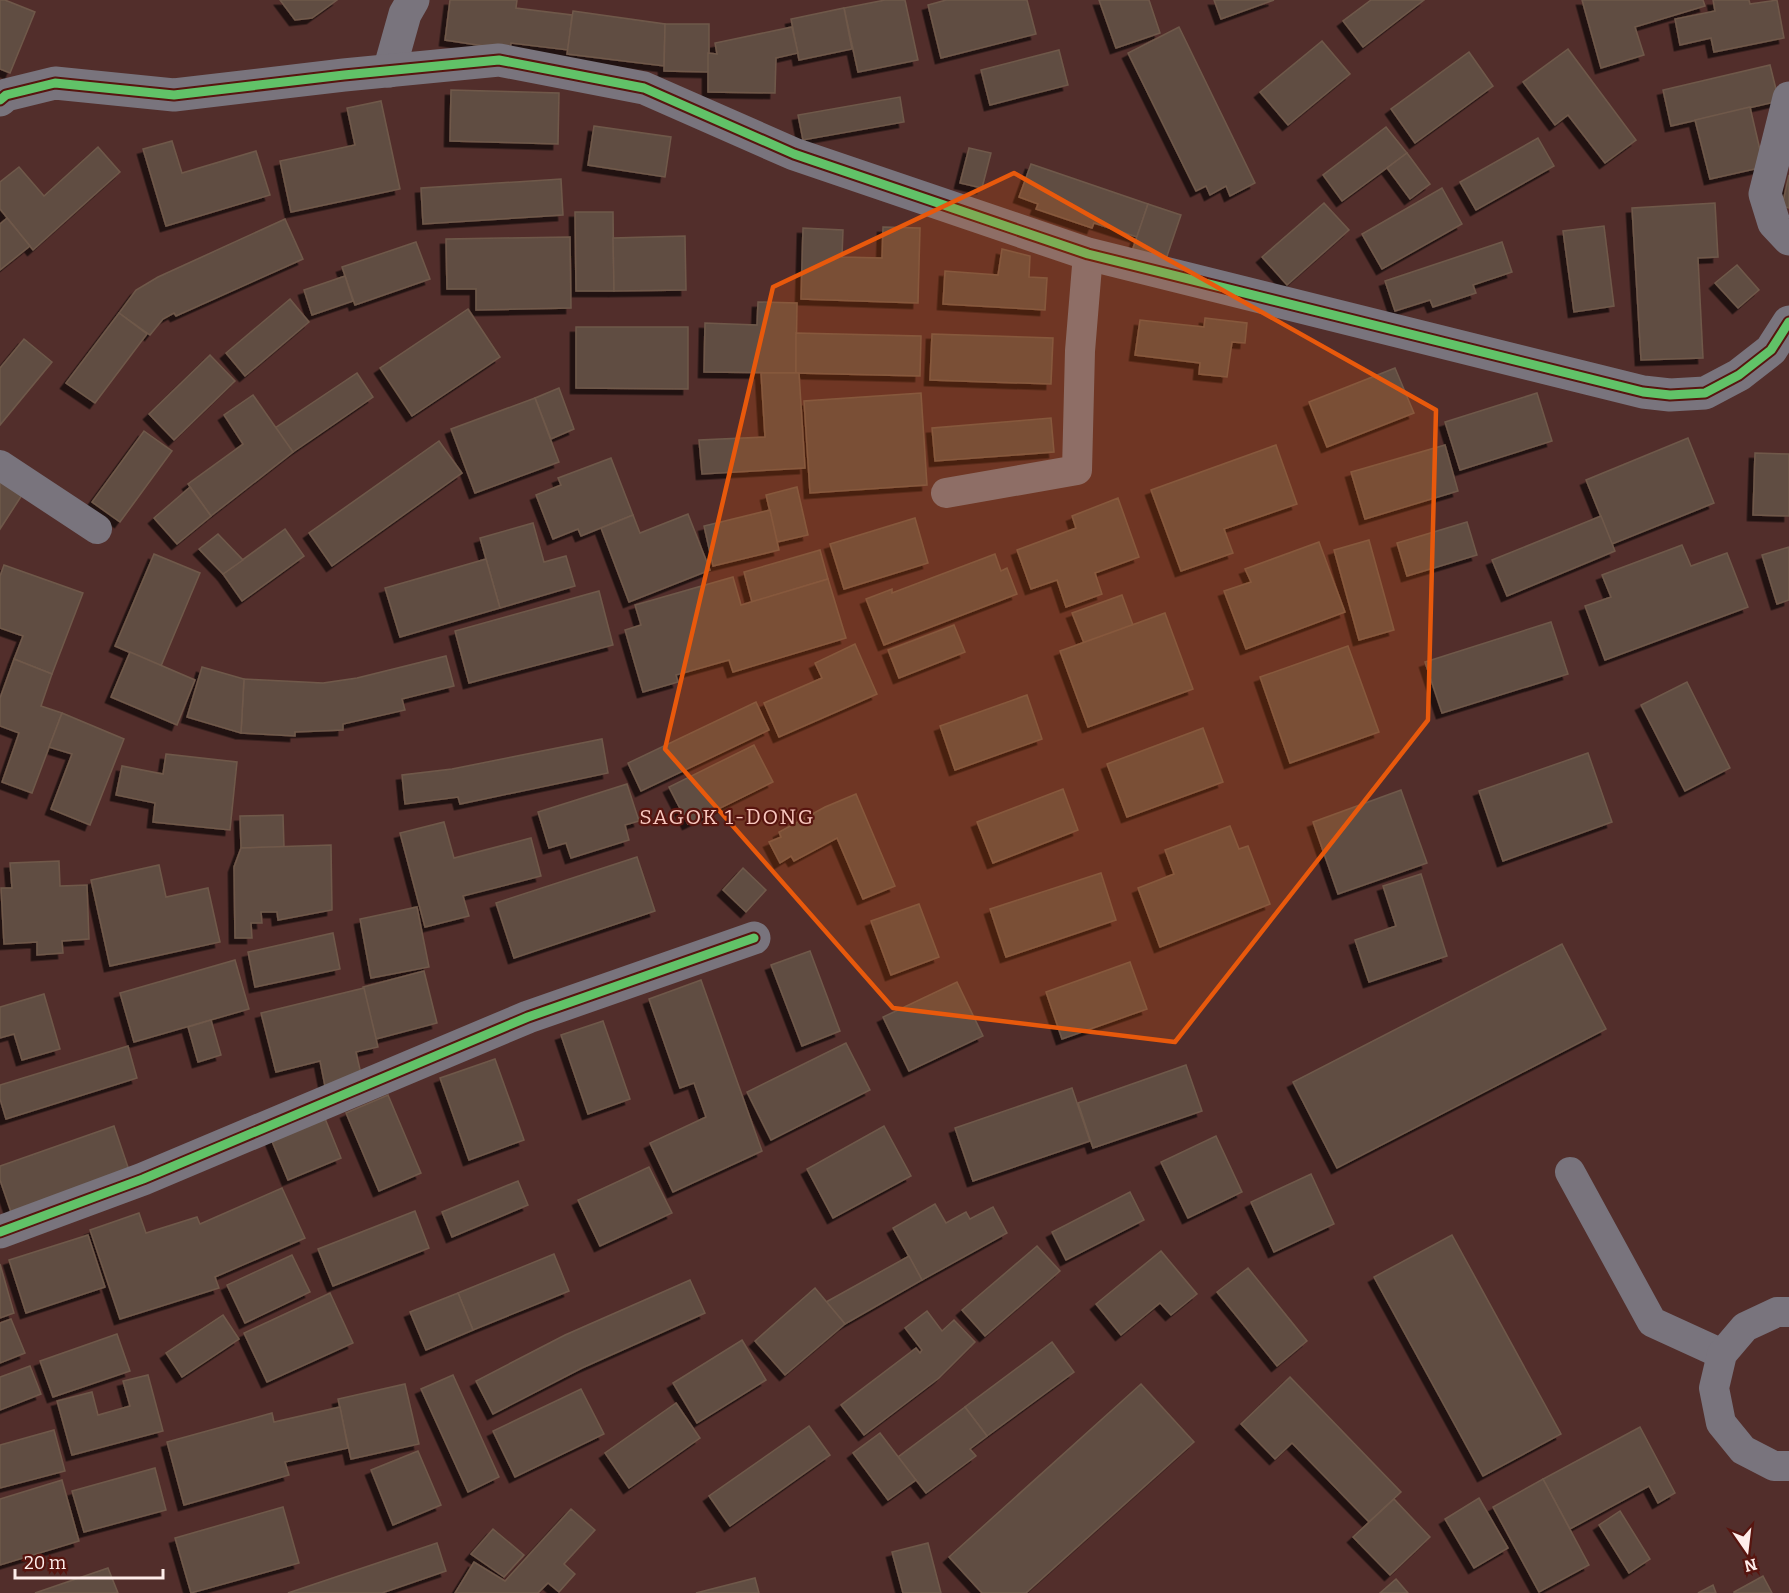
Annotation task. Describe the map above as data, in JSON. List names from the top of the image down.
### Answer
{
  "districts": ["SAGOK 1-DONG"],
  "scale_bar": "20 m",
  "north": "bottom"
}
